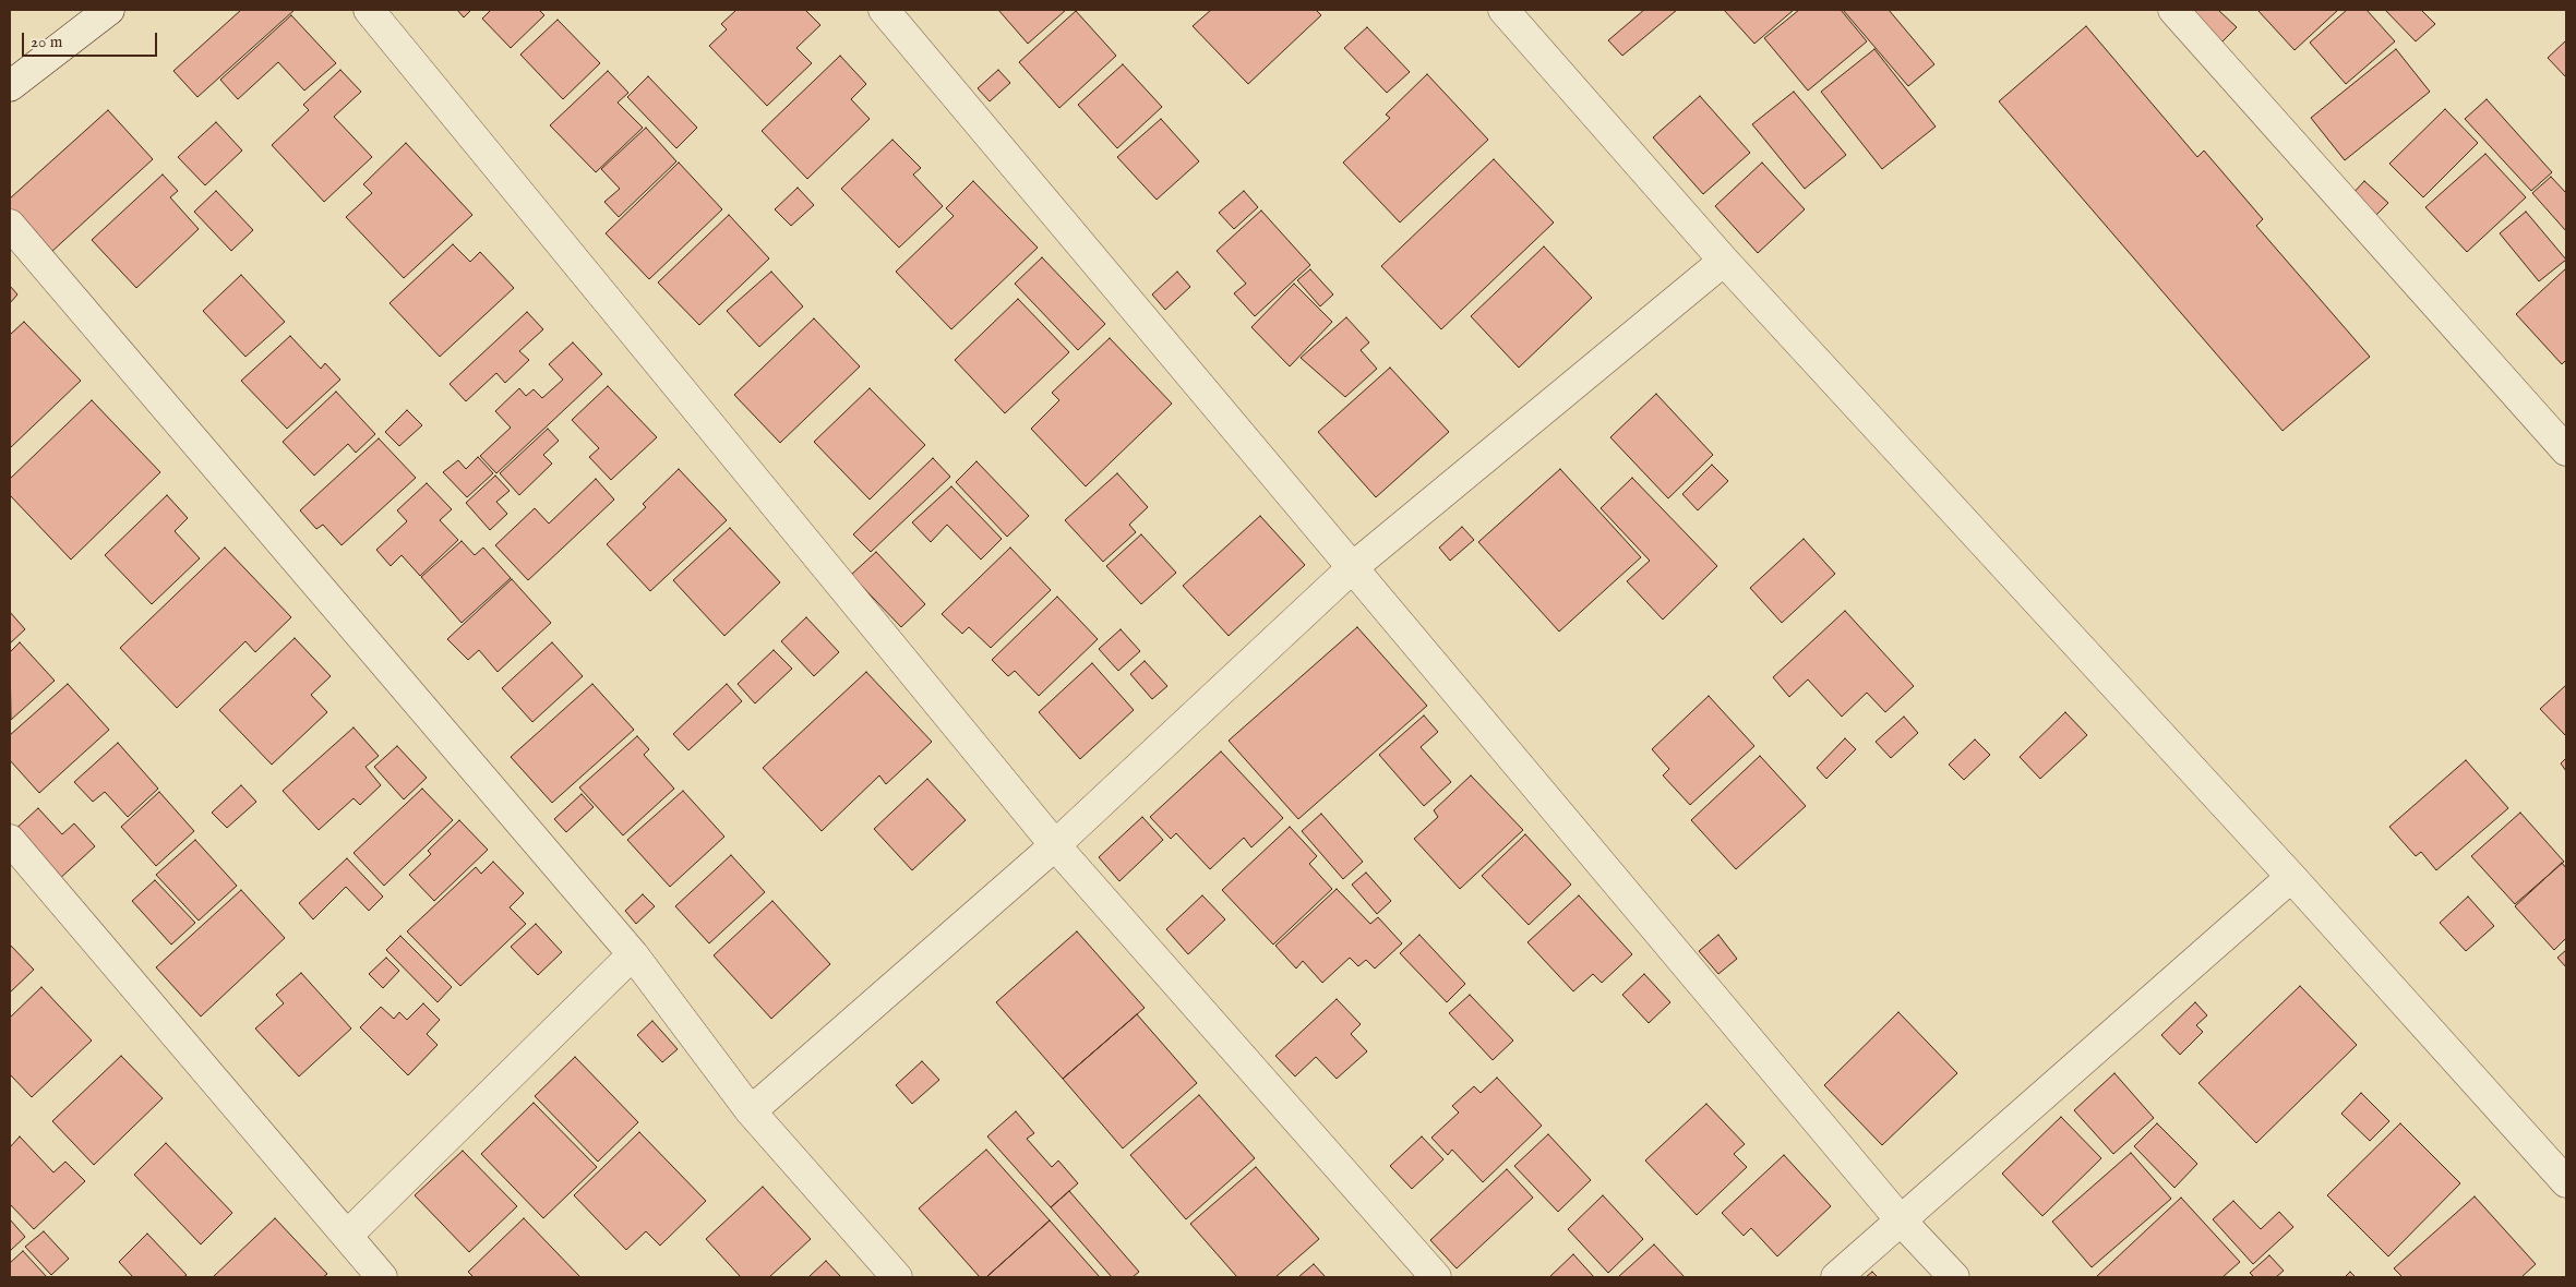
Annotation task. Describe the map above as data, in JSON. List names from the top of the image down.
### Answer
{
  "scale_bar": "20 m"
}
